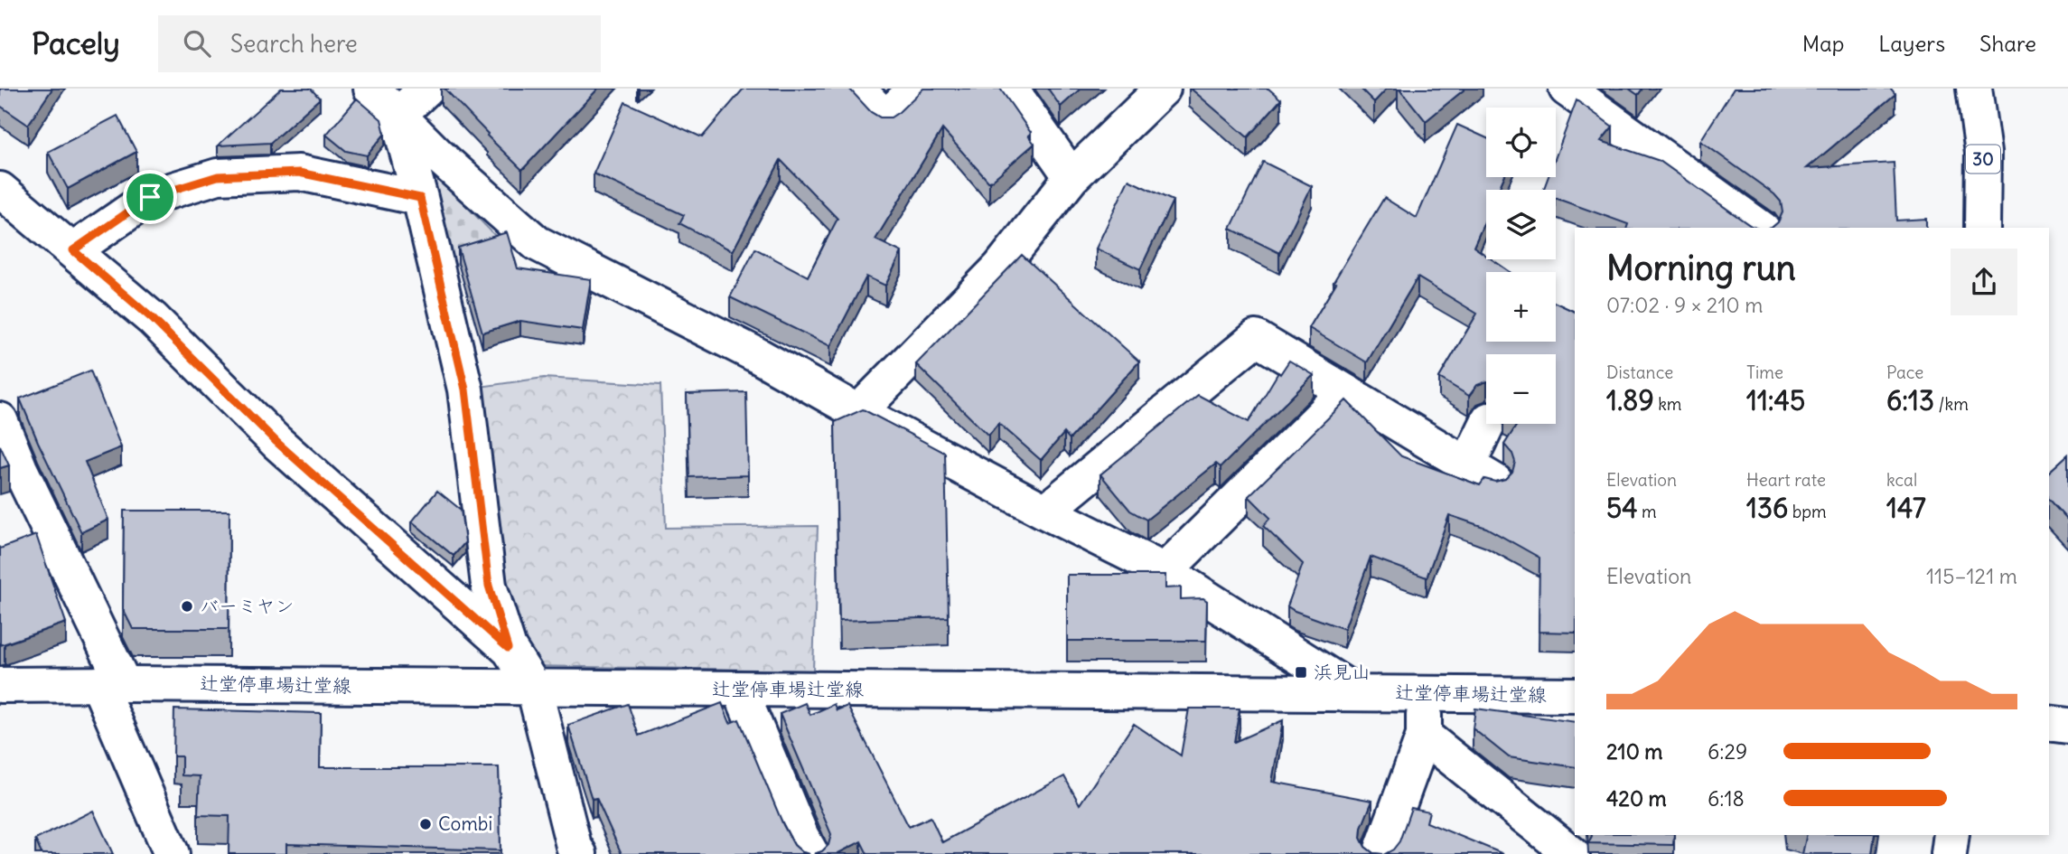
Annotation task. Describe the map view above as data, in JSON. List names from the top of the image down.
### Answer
{
  "streets": {
    "street": ["30", "辻堂停車場辻堂線"]
  },
  "places": {
    "other": ["バーミヤン", "Combi"],
    "transit": ["浜見山"]
  },
  "page": {
    "header": "Pacely",
    "search": "Search here",
    "nav": ["Map", "Layers", "Share"],
    "map_buttons": ["+", "−"],
    "heading": ["Morning run", "07:02 · 9 × 210 m"],
    "stats": [
      ["Distance", "1.89 km"],
      ["Time", "11:45"],
      ["Pace", "6:13 /km"],
      ["Elevation", "54 m"],
      ["Heart rate", "136 bpm"],
      ["kcal", "147"]
    ],
    "chart": ["Elevation", "115–121 m"],
    "list": [
      {
        "name": "210 m",
        "note": "6:29"
      },
      {
        "name": "420 m",
        "note": "6:18"
      }
    ]
  }
}
